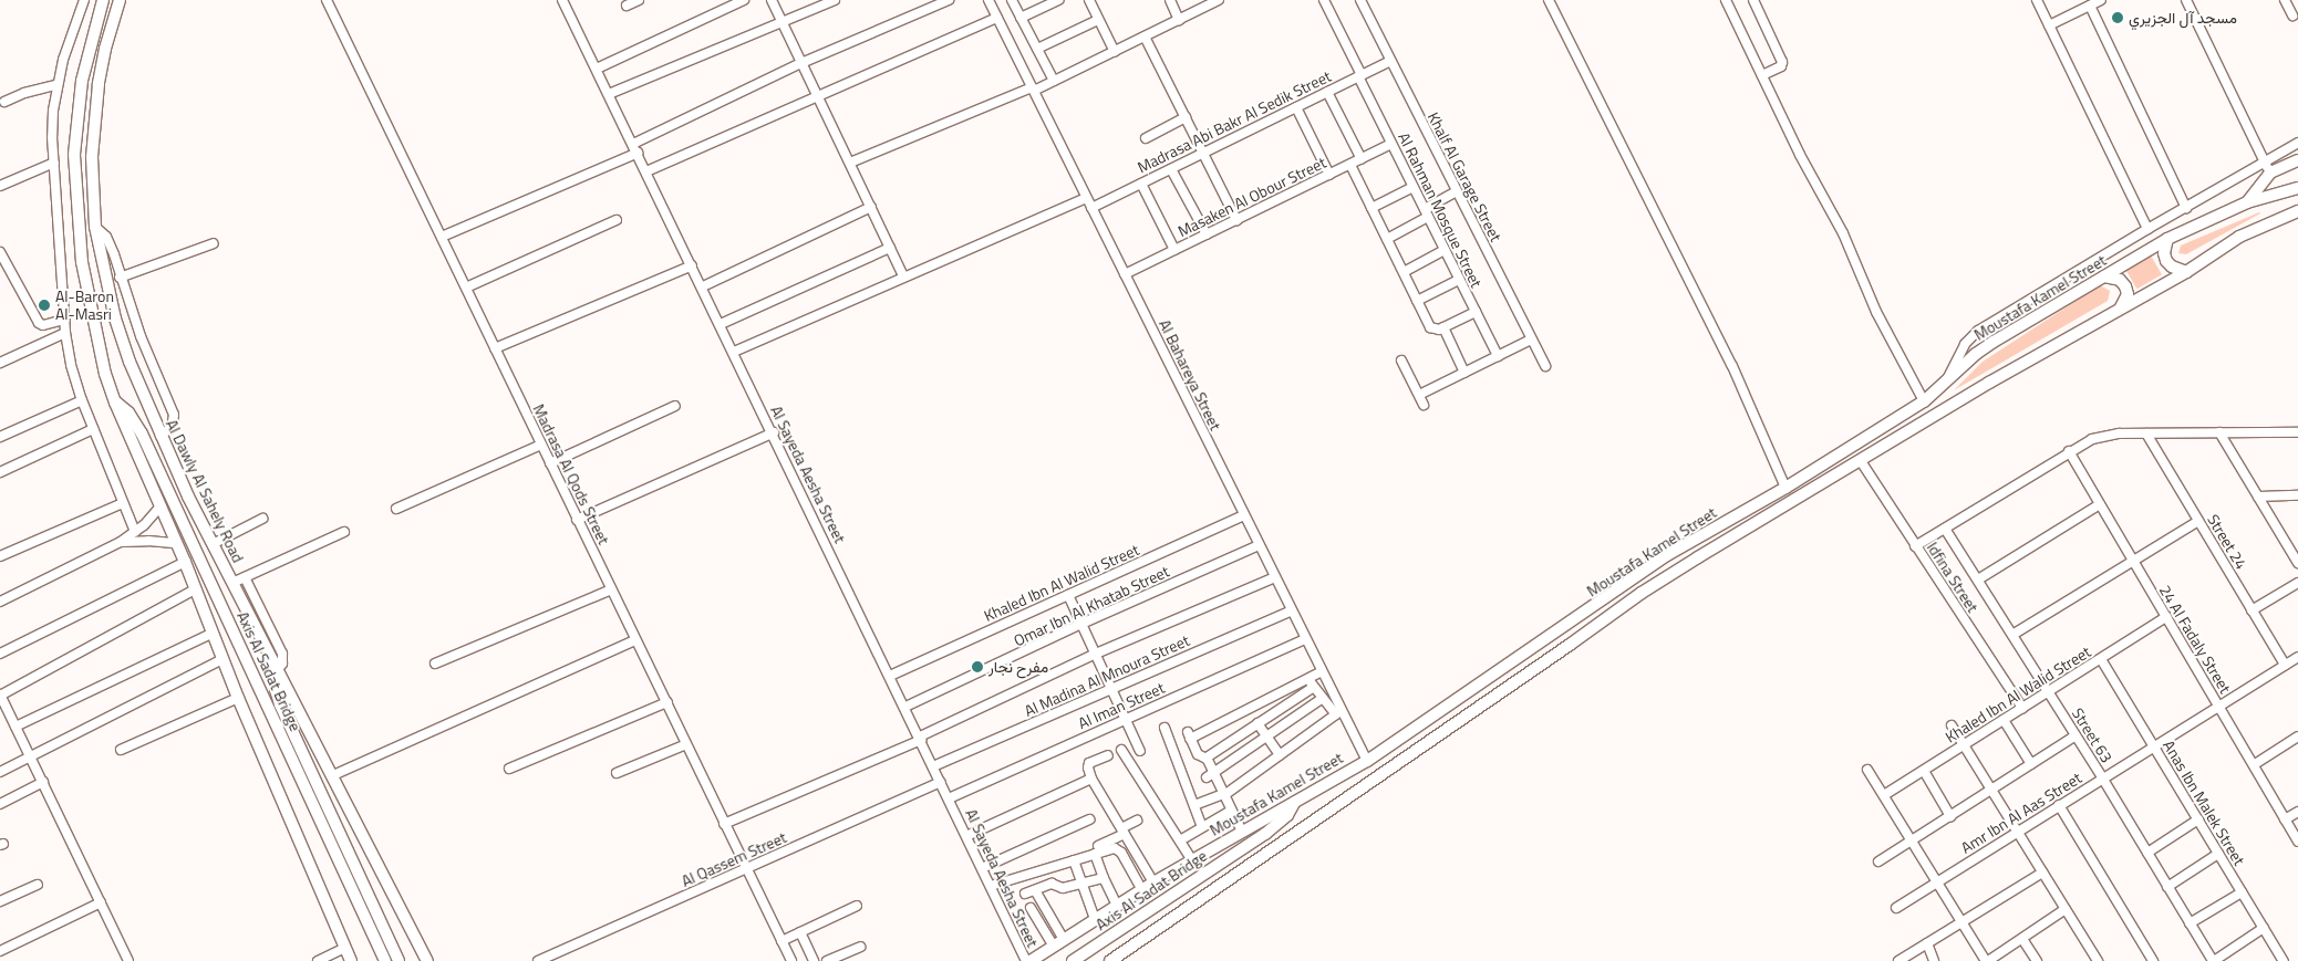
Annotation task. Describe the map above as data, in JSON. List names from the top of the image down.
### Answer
{
  "streets": {
    "main road": ["Moustafa Kamel Street", "Al Dawly Al Sahely Road", "Axis Al Sadat Bridge"],
    "street": [
      "Madrasa Abi Bakr Al Sedik Street",
      "Khalf Al Garage Street",
      "Masaken Al Obour Street",
      "Al Rahman Mosque Street",
      "Al Bahareya Street",
      "Madrasa Al Qods Street",
      "Al Sayeda Aesha Street",
      "Street 24",
      "Idfina Street",
      "Khaled Ibn Al Walid Street",
      "Omar Ibn Al Khatab Street",
      "24 Al Fadaly Street",
      "Al Madina Al Mnoura Street",
      "Al Iman Street",
      "Street 63",
      "Anas Ibn Malek Street",
      "Amr Ibn Al Aas Street",
      "Al Qassem Street"
    ]
  },
  "crossings": [
    ["Madrasa Abi Bakr Al Sedik Street", "Khalf Al Garage Street"],
    ["Madrasa Abi Bakr Al Sedik Street", "Al Rahman Mosque Street"],
    ["Madrasa Abi Bakr Al Sedik Street", "Al Bahareya Street"],
    ["Masaken Al Obour Street", "Al Rahman Mosque Street"],
    ["Masaken Al Obour Street", "Al Bahareya Street"],
    ["Moustafa Kamel Street", "Al Bahareya Street"],
    ["Moustafa Kamel Street", "Al Sayeda Aesha Street"],
    ["Moustafa Kamel Street", "Idfina Street"],
    ["Moustafa Kamel Street", "Axis Al Sadat Bridge"],
    ["Al Bahareya Street", "Khaled Ibn Al Walid Street"],
    ["Al Bahareya Street", "Omar Ibn Al Khatab Street"],
    ["Al Bahareya Street", "Al Madina Al Mnoura Street"],
    ["Al Bahareya Street", "Al Iman Street"],
    ["Madrasa Al Qods Street", "Al Qassem Street"],
    ["Al Sayeda Aesha Street", "Khaled Ibn Al Walid Street"],
    ["Al Sayeda Aesha Street", "Omar Ibn Al Khatab Street"],
    ["Al Sayeda Aesha Street", "Al Madina Al Mnoura Street"],
    ["Al Sayeda Aesha Street", "Al Iman Street"],
    ["Al Sayeda Aesha Street", "Al Qassem Street"],
    ["Al Dawly Al Sahely Road", "Axis Al Sadat Bridge"],
    ["Street 24", "Amr Ibn Al Aas Street"],
    ["Idfina Street", "Khaled Ibn Al Walid Street"],
    ["Khaled Ibn Al Walid Street", "24 Al Fadaly Street"],
    ["Khaled Ibn Al Walid Street", "Street 63"],
    ["Khaled Ibn Al Walid Street", "Anas Ibn Malek Street"],
    ["24 Al Fadaly Street", "Amr Ibn Al Aas Street"],
    ["Street 63", "Amr Ibn Al Aas Street"],
    ["Anas Ibn Malek Street", "Amr Ibn Al Aas Street"]
  ],
  "places": ["مسجد آل الجزيري", "Al-Baron Al-Masri", "مفرح نجار"]
}
